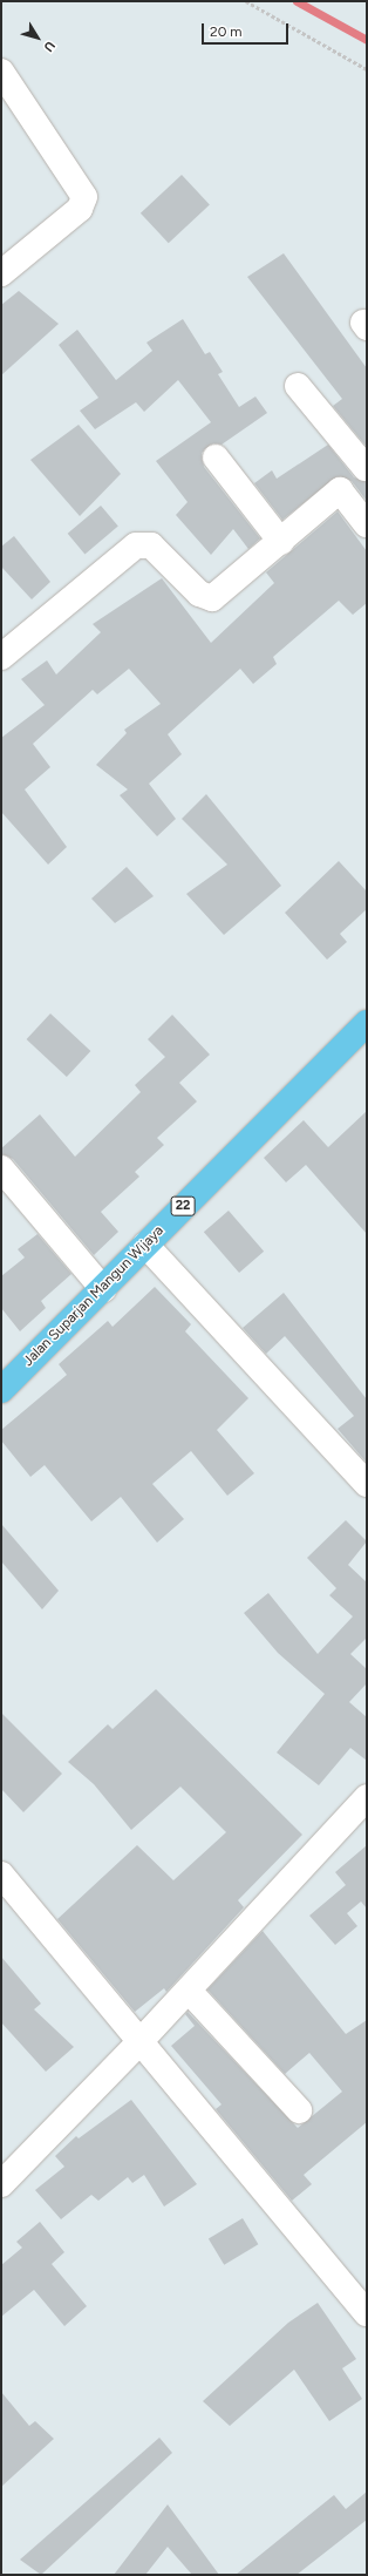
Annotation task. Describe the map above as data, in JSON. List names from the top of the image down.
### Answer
{
  "streets": {
    "highway": ["22", "Jalan Suparjan Mangun Wijaya"]
  },
  "scale_bar": "20 m",
  "north": "bottom right"
}
